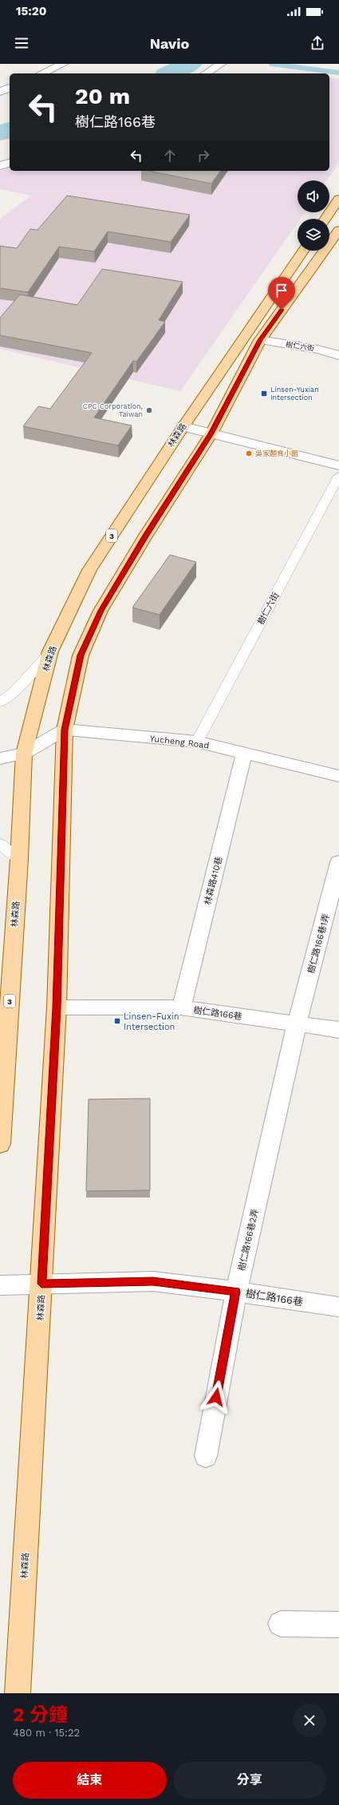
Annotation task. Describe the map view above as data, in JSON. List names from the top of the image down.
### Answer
{
  "streets": {
    "main road": ["林森路", "3"],
    "street": [
      "樹仁六街",
      "Yucheng Road",
      "林森路410巷",
      "樹仁路166巷1弄",
      "樹仁路166巷",
      "樹仁路166巷2弄"
    ]
  },
  "crossings": [
    ["樹仁六街", "林森路"],
    ["樹仁六街", "Yucheng Road"],
    ["林森路", "Yucheng Road"],
    ["林森路", "樹仁路166巷"],
    ["Yucheng Road", "林森路410巷"],
    ["林森路410巷", "樹仁路166巷"],
    ["樹仁路166巷1弄", "樹仁路166巷"],
    ["樹仁路166巷1弄", "樹仁路166巷2弄"],
    ["樹仁路166巷", "樹仁路166巷2弄"]
  ],
  "places": {
    "transit": ["Linsen-Yuxian Intersection", "Linsen-Fuxin Intersection"],
    "other": ["CPC Corporation, Taiwan", "吳家麵食小館"]
  },
  "page": {
    "status": "15:20",
    "header": "Navio",
    "turn": ["20 m", "樹仁路166巷"],
    "heading": ["2 分鐘", "480 m · 15:22"],
    "buttons": ["結束", "分享"]
  }
}
